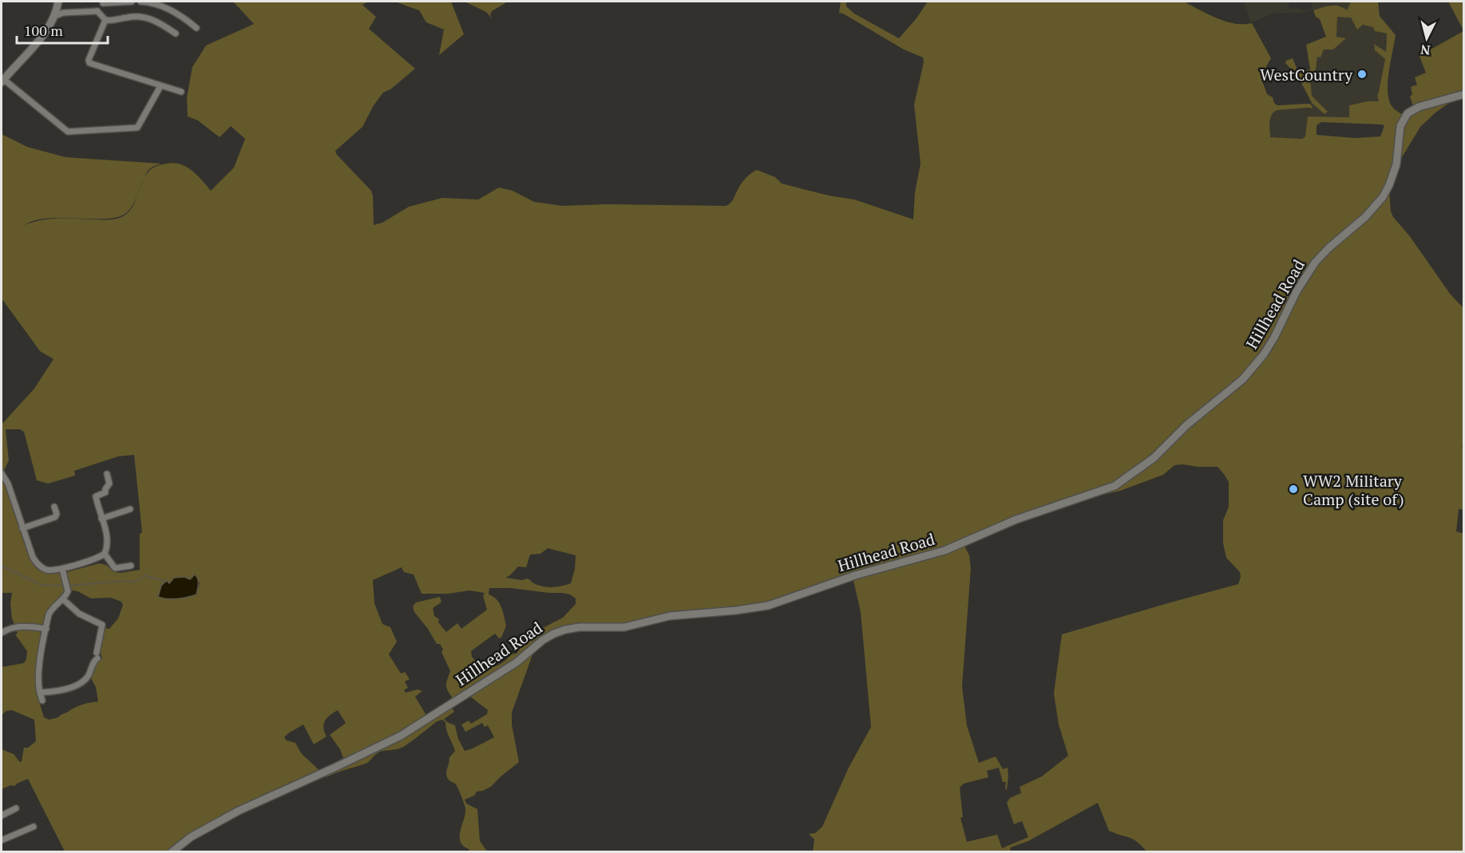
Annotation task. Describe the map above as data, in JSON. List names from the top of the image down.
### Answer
{
  "streets": {
    "street": ["Hillhead Road"]
  },
  "places": ["WestCountry", "WW2 Military Camp (site of)"],
  "scale_bar": "100 m",
  "north": "bottom"
}
